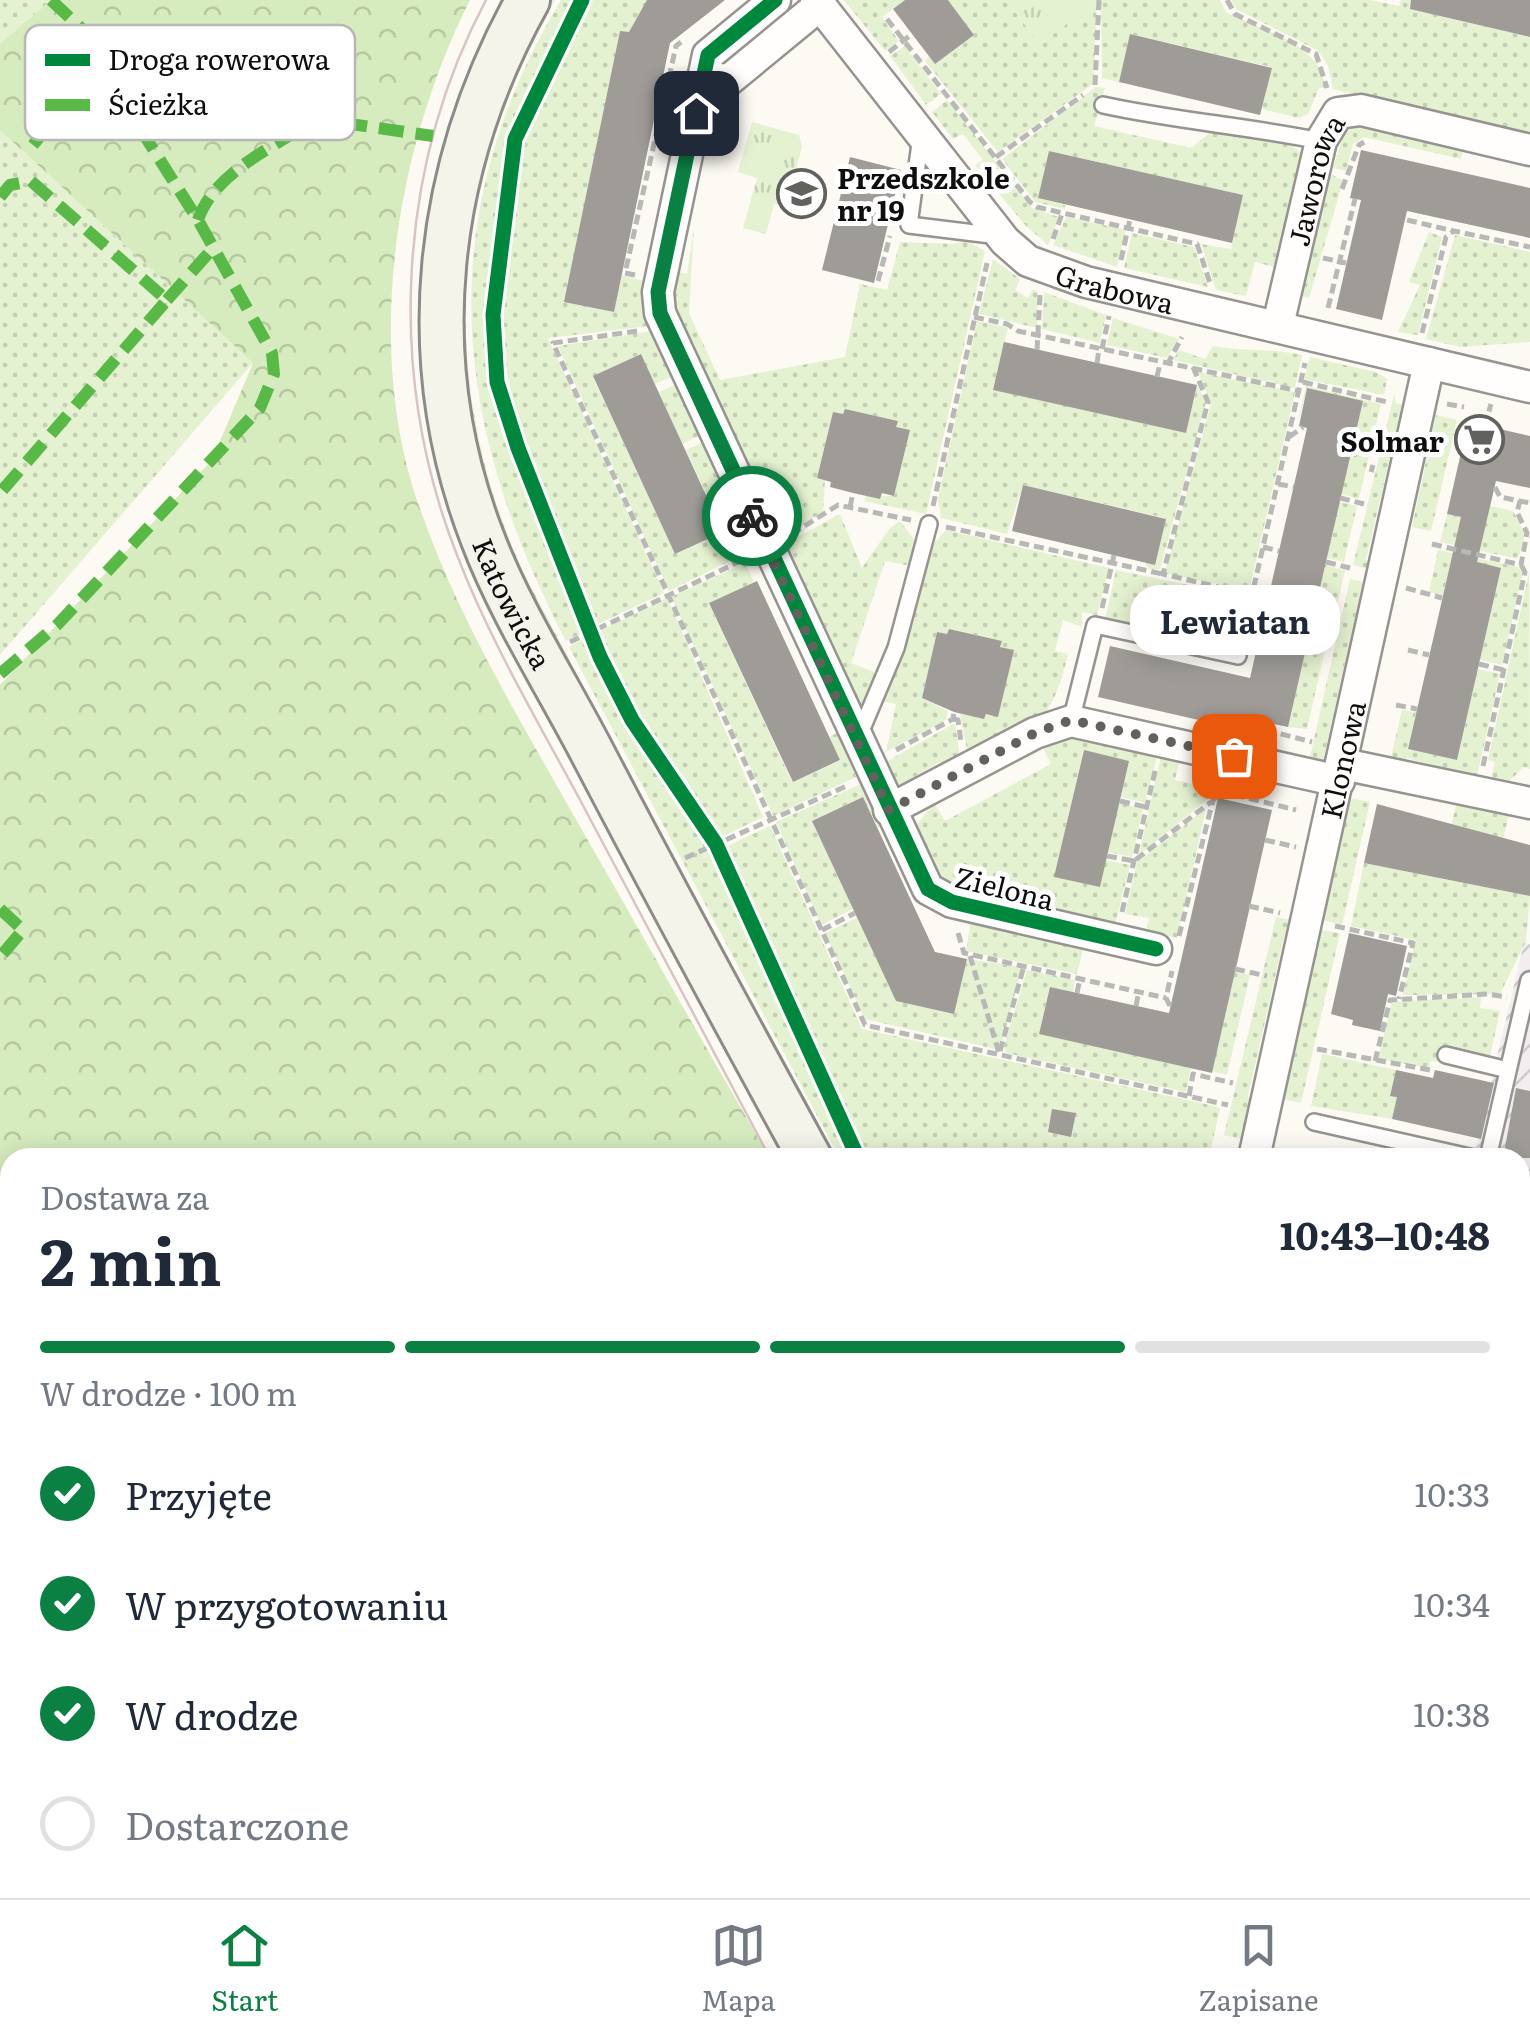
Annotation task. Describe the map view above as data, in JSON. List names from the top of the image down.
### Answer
{
  "streets": {
    "main road": ["Katowicka"],
    "street": [
      "Jaworowa",
      "Grabowa",
      "Klonowa",
      "Zielona"
    ]
  },
  "crossings": [
    ["Jaworowa", "Grabowa"],
    ["Grabowa", "Klonowa"]
  ],
  "places": {
    "school or university": ["Przedszkole nr 19"],
    "supermarket": ["Solmar"],
    "other": ["Lewiatan"]
  },
  "legend": ["Droga rowerowa", "Ścieżka"],
  "page": {
    "bubble": "Lewiatan",
    "heading": ["2 min", "Dostawa za", "10:43–10:48"],
    "bar": "W drodze · 100 m",
    "list": [
      ["Przyjęte", "10:33"],
      ["W przygotowaniu", "10:34"],
      ["W drodze", "10:38"],
      "Dostarczone"
    ],
    "tabs": ["Start", "Mapa", "Zapisane"]
  }
}
